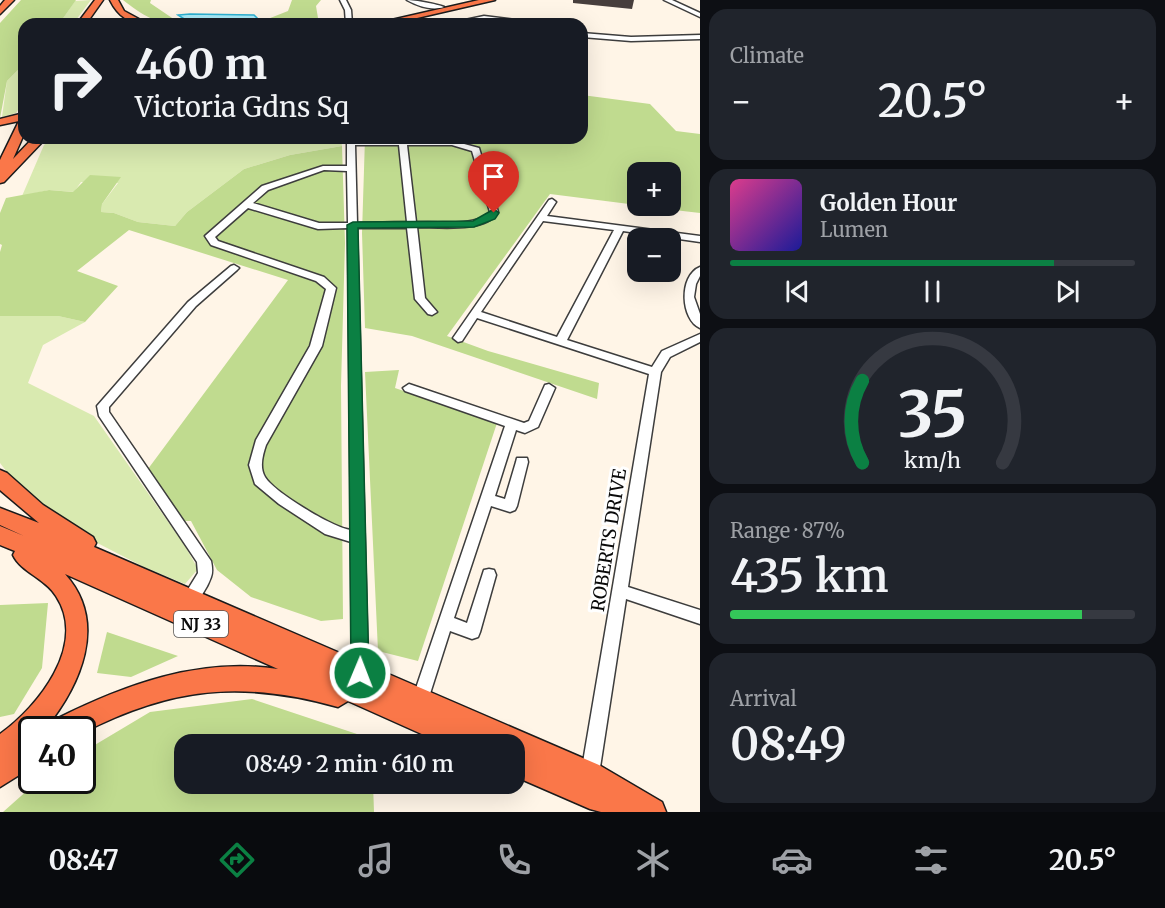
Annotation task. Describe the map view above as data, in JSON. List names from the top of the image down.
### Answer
{
  "streets": {
    "highway": ["NJ 33"],
    "street": ["ROBERTS DRIVE"]
  },
  "crossings": [
    ["ROBERTS DRIVE", "NJ 33"]
  ],
  "page": {
    "tile": [
      "Climate",
      ["Range · 87%", "435 km"],
      ["Arrival", "08:49"]
    ],
    "turn": ["460 m", "Victoria Gdns Sq"],
    "heat": ["−", "20.5°", "+"],
    "map_buttons": ["+", "−"],
    "song": ["Golden Hour", "Lumen"],
    "limit": "40",
    "trip": "08:49 · 2 min · 610 m",
    "tabs": ["08:47", "20.5°"],
    "gauge": ["35", "km/h"]
  }
}
